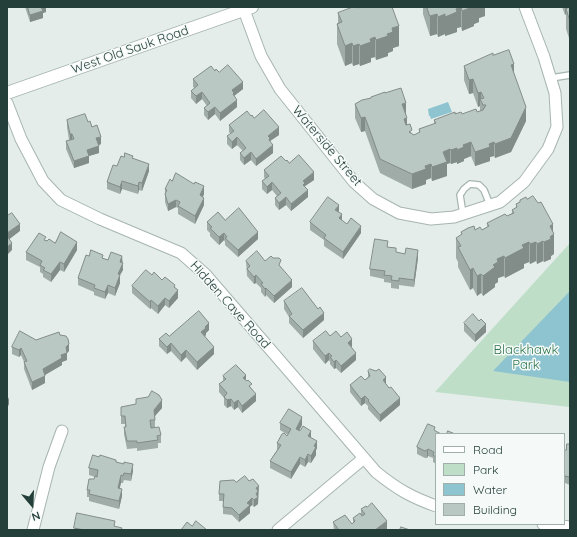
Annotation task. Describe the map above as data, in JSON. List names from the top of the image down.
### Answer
{
  "streets": {
    "street": ["West Old Sauk Road", "Waterside Street", "Hidden Cave Road"]
  },
  "crossings": [
    ["West Old Sauk Road", "Waterside Street"]
  ],
  "parks": ["Blackhawk Park"],
  "legend": [
    "Road",
    "Park",
    "Water",
    "Building"
  ],
  "north": "bottom"
}
